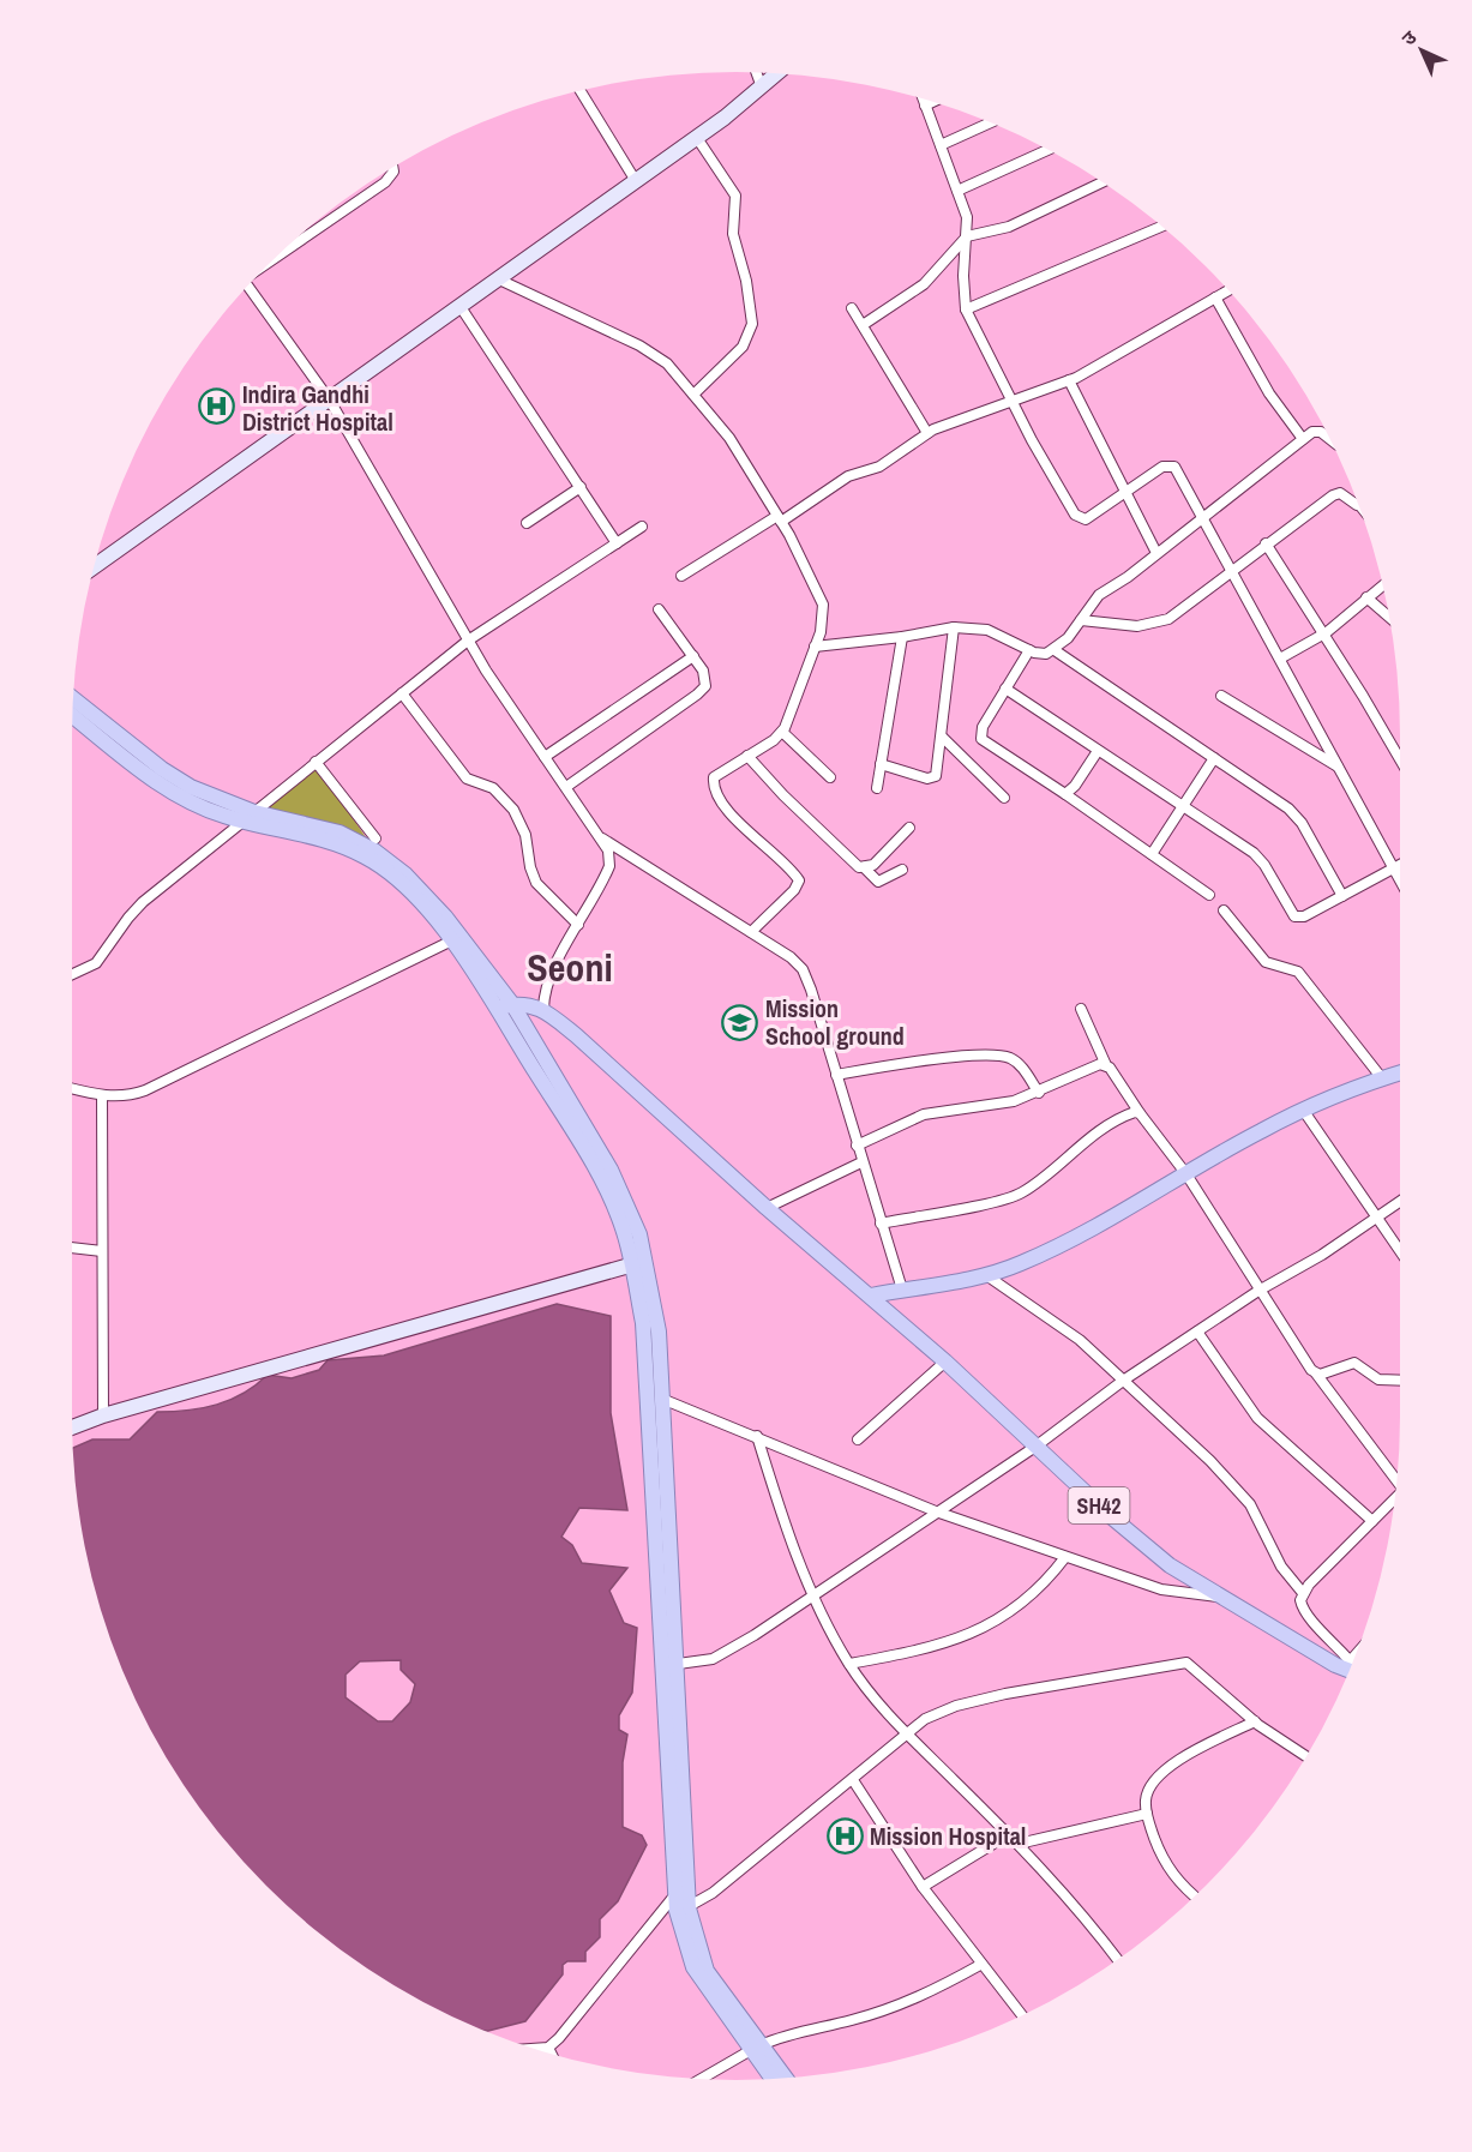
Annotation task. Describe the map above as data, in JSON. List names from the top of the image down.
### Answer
{
  "streets": {
    "main road": ["SH42"]
  },
  "districts": ["Seoni"],
  "places": {
    "hospital": ["Indira Gandhi District Hospital", "Mission Hospital"],
    "school or university": ["Mission School ground"]
  },
  "north": "top left"
}
